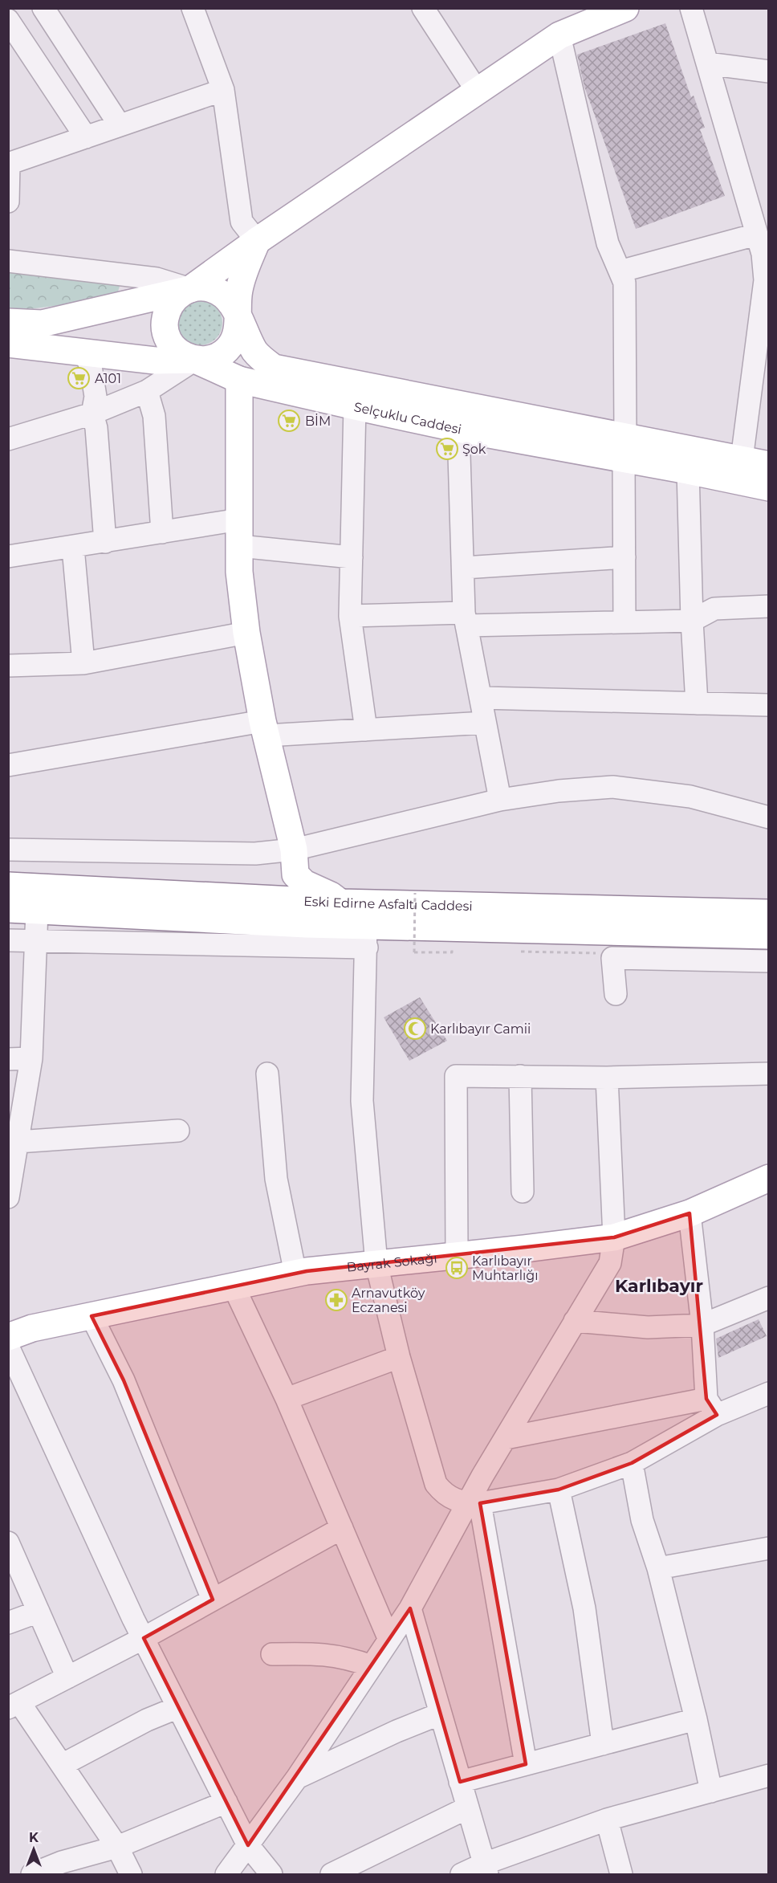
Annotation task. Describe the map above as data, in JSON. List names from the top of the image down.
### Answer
{
  "streets": {
    "main road": ["Selçuklu Caddesi", "Eski Edirne Asfaltı Caddesi", "Bayrak Sokağı"]
  },
  "districts": ["Karlıbayır"],
  "places": {
    "supermarket": ["A101", "BİM", "Şok"],
    "mosque": ["Karlıbayır Camii"],
    "bus stop": ["Karlıbayır Muhtarlığı"],
    "pharmacy": ["Arnavutköy Eczanesi"]
  },
  "north": "top"
}
